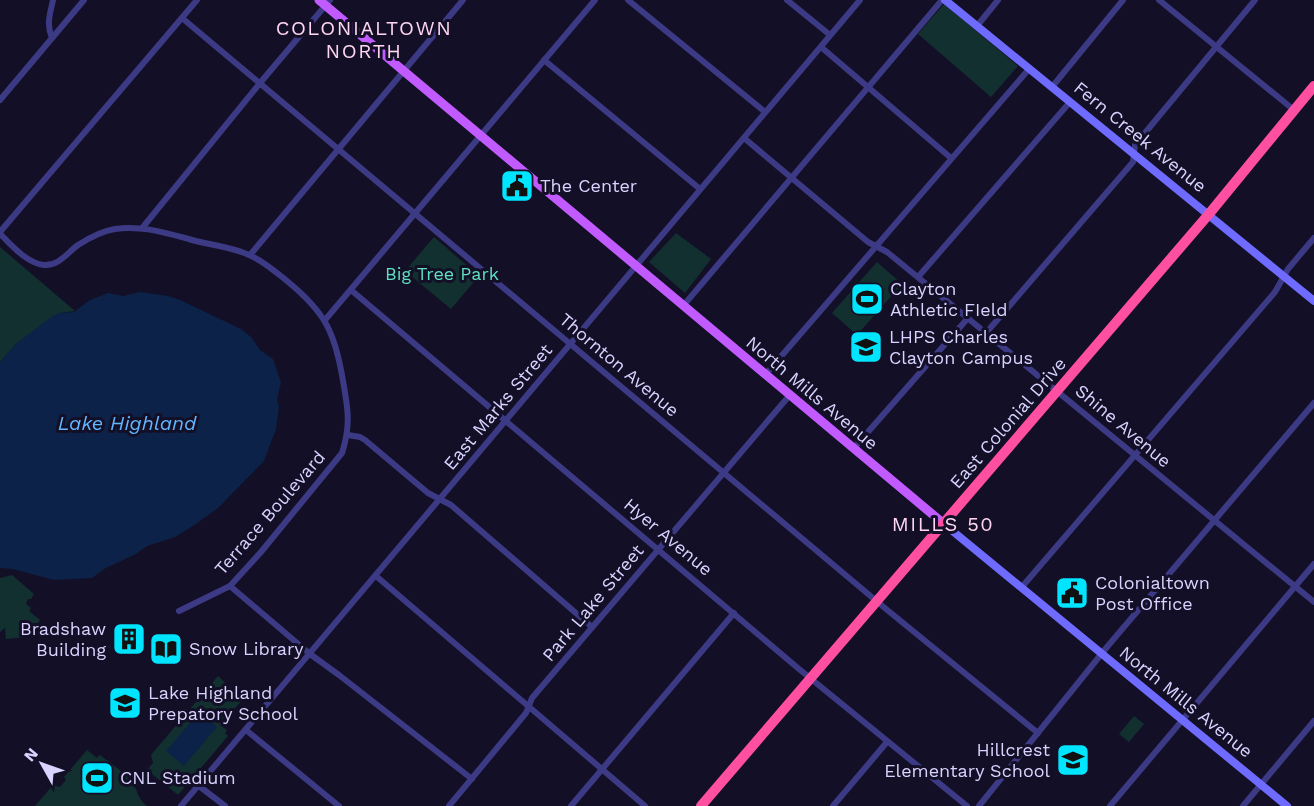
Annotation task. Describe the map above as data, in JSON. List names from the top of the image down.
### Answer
{
  "streets": {
    "highway": ["East Colonial Drive"],
    "main road": ["North Mills Avenue"],
    "street": [
      "Fern Creek Avenue",
      "Thornton Avenue",
      "East Marks Street",
      "Shine Avenue",
      "Terrace Boulevard",
      "Hyer Avenue",
      "Park Lake Street"
    ]
  },
  "crossings": [
    ["Fern Creek Avenue", "East Colonial Drive"],
    ["Thornton Avenue", "East Marks Street"],
    ["Thornton Avenue", "East Colonial Drive"],
    ["Thornton Avenue", "Park Lake Street"],
    ["North Mills Avenue", "East Marks Street"],
    ["North Mills Avenue", "East Colonial Drive"],
    ["North Mills Avenue", "Park Lake Street"],
    ["East Marks Street", "Shine Avenue"],
    ["East Marks Street", "Hyer Avenue"],
    ["East Colonial Drive", "Shine Avenue"],
    ["East Colonial Drive", "Hyer Avenue"],
    ["Hyer Avenue", "Park Lake Street"]
  ],
  "districts": ["COLONIALTOWN NORTH", "MILLS 50"],
  "water": ["Lake Highland"],
  "parks": ["Big Tree Park"],
  "places": {
    "public building": ["The Center", "Colonialtown Post Office"],
    "sports": ["Clayton Athletic FIeld", "CNL Stadium"],
    "school or university": ["LHPS Charles Clayton Campus", "Lake Highland Prepatory School", "Hillcrest Elementary School"],
    "building": ["Bradshaw Building"],
    "library": ["Snow Library"]
  },
  "north": "top left"
}
